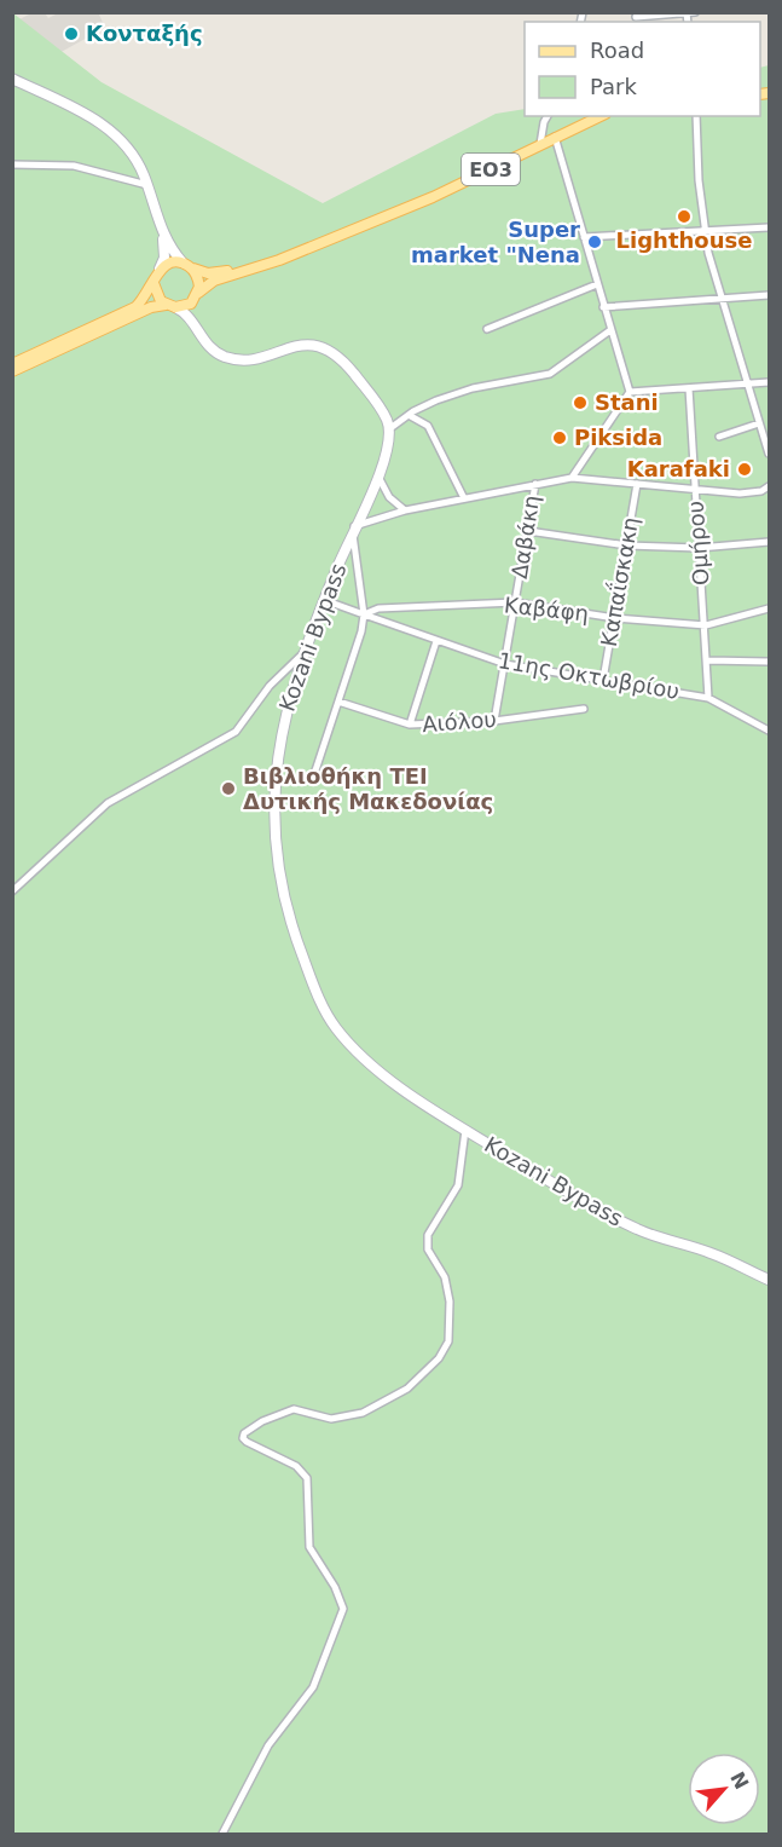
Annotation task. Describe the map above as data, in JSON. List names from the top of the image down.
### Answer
{
  "streets": {
    "main road": ["ΕΟ3", "Kozani Bypass"],
    "street": [
      "Δαβάκη",
      "Ομήρου",
      "Καπαΐσκακη",
      "Καβάφη",
      "11ης Οκτωβρίου",
      "Αιόλου"
    ]
  },
  "crossings": [
    ["Δαβάκη", "Καβάφη"],
    ["Δαβάκη", "11ης Οκτωβρίου"],
    ["Δαβάκη", "Αιόλου"],
    ["Ομήρου", "Καβάφη"],
    ["Ομήρου", "11ης Οκτωβρίου"],
    ["Καπαΐσκακη", "Καβάφη"],
    ["Καπαΐσκακη", "11ης Οκτωβρίου"],
    ["Καβάφη", "11ης Οκτωβρίου"]
  ],
  "places": [
    "Κονταξής",
    "Lighthouse",
    "Super market \"Nena",
    "Stani",
    "Piksida",
    "Karafaki",
    "Βιβλιοθήκη ΤΕΙ Δυτικής Μακεδονίας"
  ],
  "legend": ["Road", "Park"],
  "north": "top right"
}
